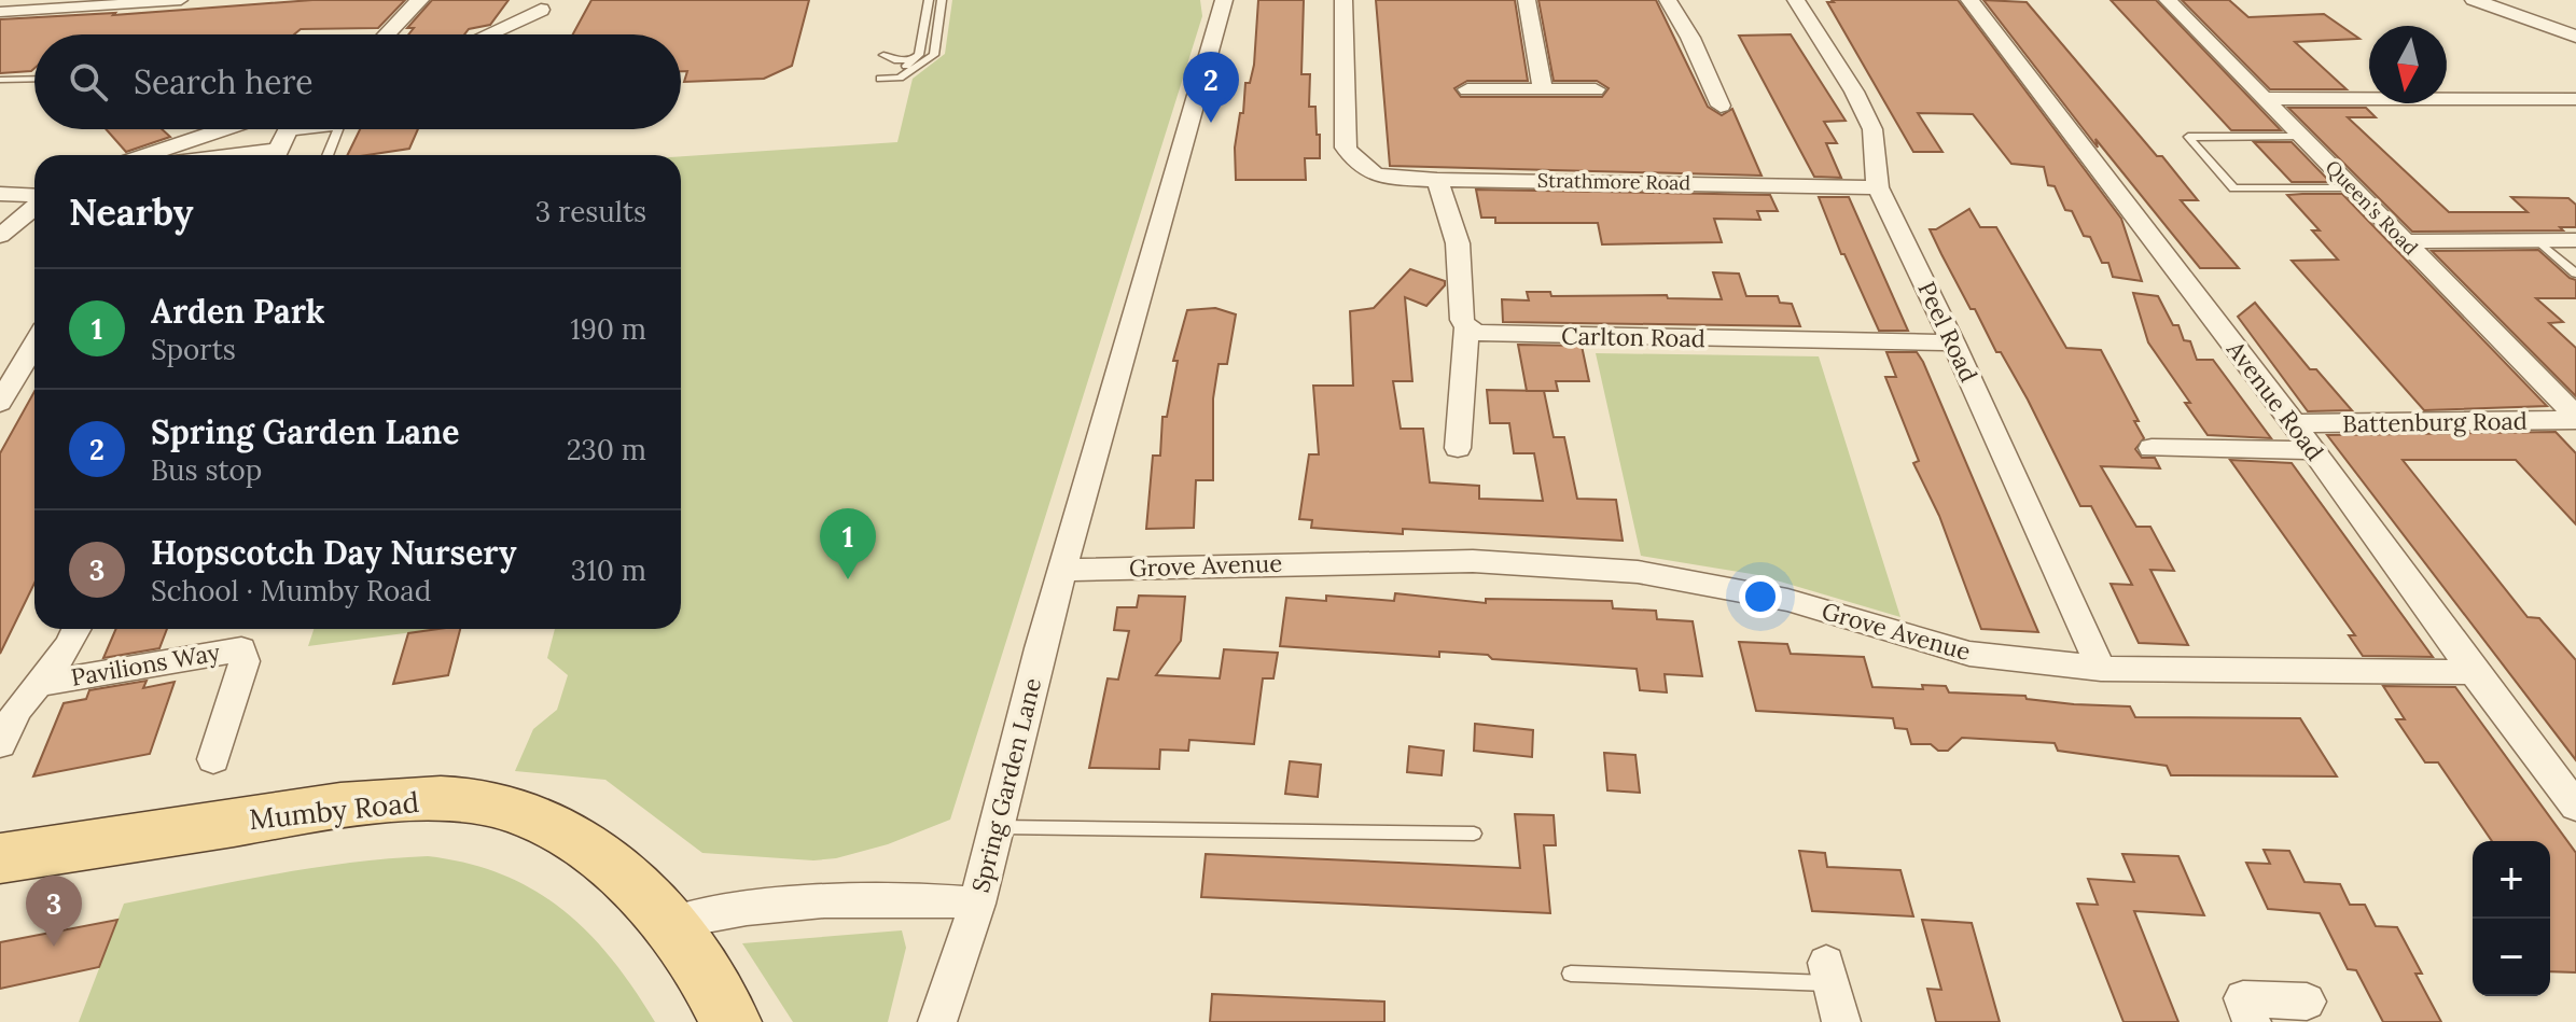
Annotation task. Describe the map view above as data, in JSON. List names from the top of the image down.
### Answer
{
  "streets": {
    "main road": ["Mumby Road"],
    "street": [
      "Strathmore Road",
      "Queen's Road",
      "Peel Road",
      "Carlton Road",
      "Avenue Road",
      "Battenburg Road",
      "Grove Avenue",
      "Pavilions Way",
      "Spring Garden Lane"
    ]
  },
  "crossings": [
    ["Strathmore Road", "Peel Road"],
    ["Queen's Road", "Battenburg Road"],
    ["Peel Road", "Carlton Road"],
    ["Peel Road", "Grove Avenue"],
    ["Avenue Road", "Battenburg Road"],
    ["Avenue Road", "Grove Avenue"],
    ["Grove Avenue", "Spring Garden Lane"]
  ],
  "north": "bottom",
  "page": {
    "search": "Search here",
    "pins": ["2", "1", "3"],
    "heading": ["Nearby", "3 results"],
    "list": [
      {
        "mark": "1",
        "name": "Arden Park",
        "note": "Sports",
        "value": "190 m"
      },
      {
        "mark": "2",
        "name": "Spring Garden Lane",
        "note": "Bus stop",
        "value": "230 m"
      },
      {
        "mark": "3",
        "name": "Hopscotch Day Nursery",
        "note": "School · Mumby Road",
        "value": "310 m"
      }
    ],
    "map_buttons": ["+", "−"]
  }
}
